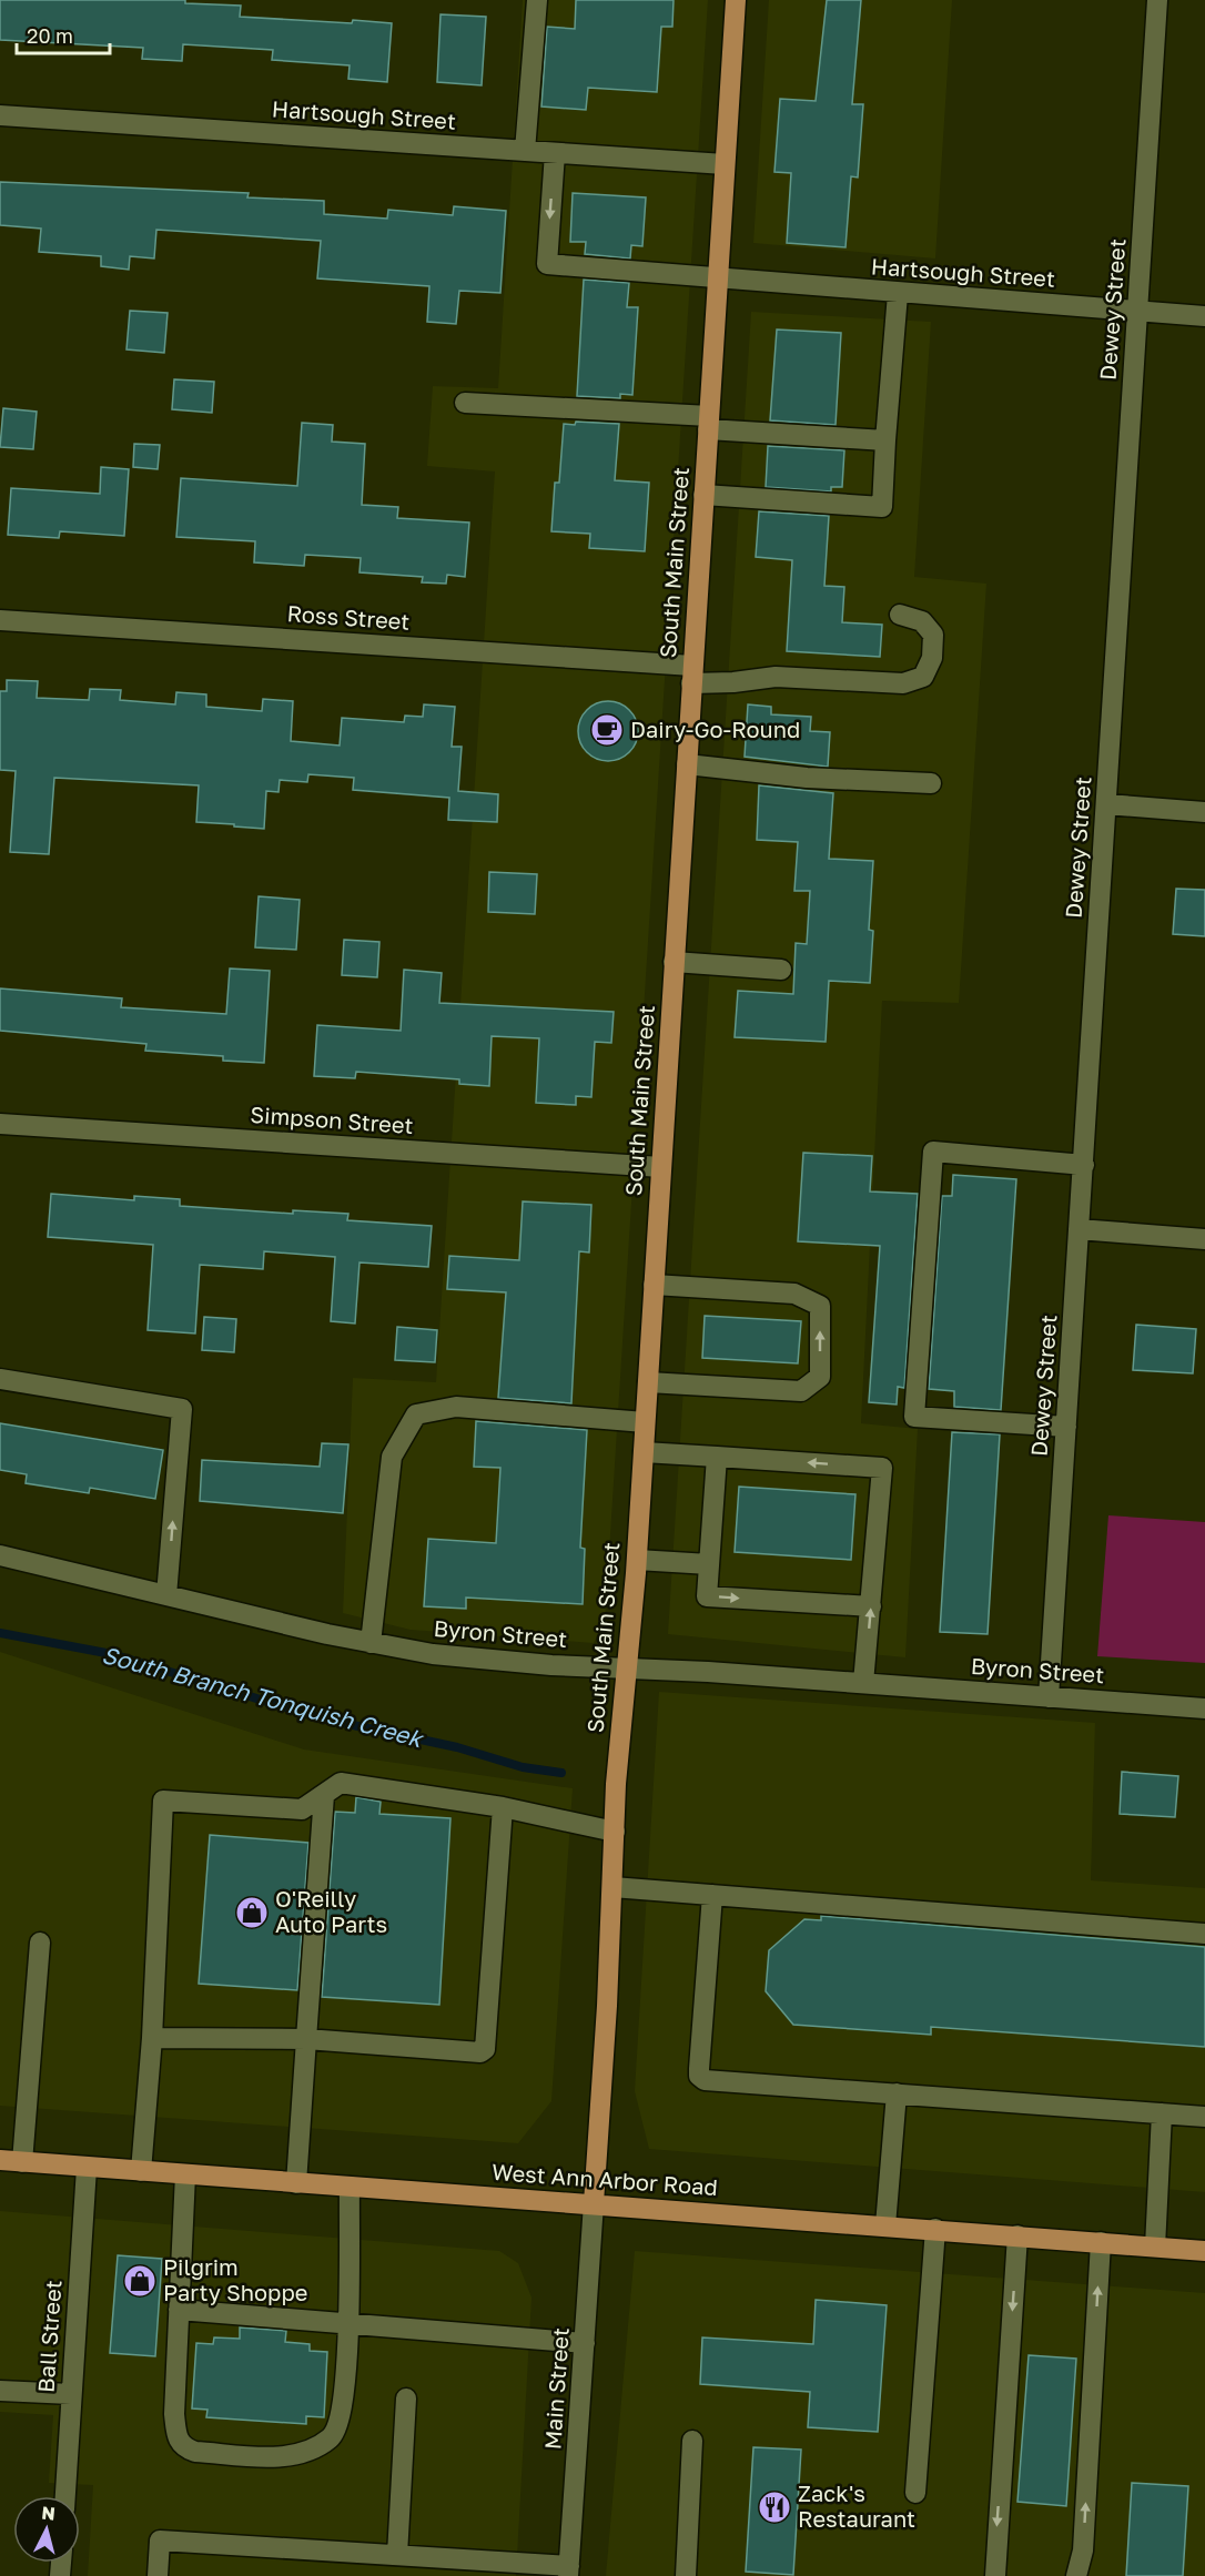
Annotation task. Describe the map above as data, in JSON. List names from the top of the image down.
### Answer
{
  "streets": {
    "main road": ["South Main Street", "West Ann Arbor Road"],
    "street": [
      "Hartsough Street",
      "Dewey Street",
      "Ross Street",
      "Simpson Street",
      "Byron Street",
      "Ball Street",
      "Main Street"
    ]
  },
  "crossings": [
    ["Hartsough Street", "Dewey Street"],
    ["Hartsough Street", "South Main Street"],
    ["Dewey Street", "Byron Street"],
    ["South Main Street", "Ross Street"],
    ["South Main Street", "Simpson Street"],
    ["South Main Street", "Byron Street"],
    ["South Main Street", "West Ann Arbor Road"],
    ["South Main Street", "Main Street"],
    ["West Ann Arbor Road", "Ball Street"],
    ["West Ann Arbor Road", "Main Street"]
  ],
  "water": ["South Branch Tonquish Creek"],
  "places": {
    "cafe": ["Dairy-Go-Round"],
    "shop": ["O'Reilly Auto Parts", "Pilgrim Party Shoppe"],
    "restaurant": ["Zack's Restaurant"]
  },
  "scale_bar": "20 m",
  "north": "top"
}
